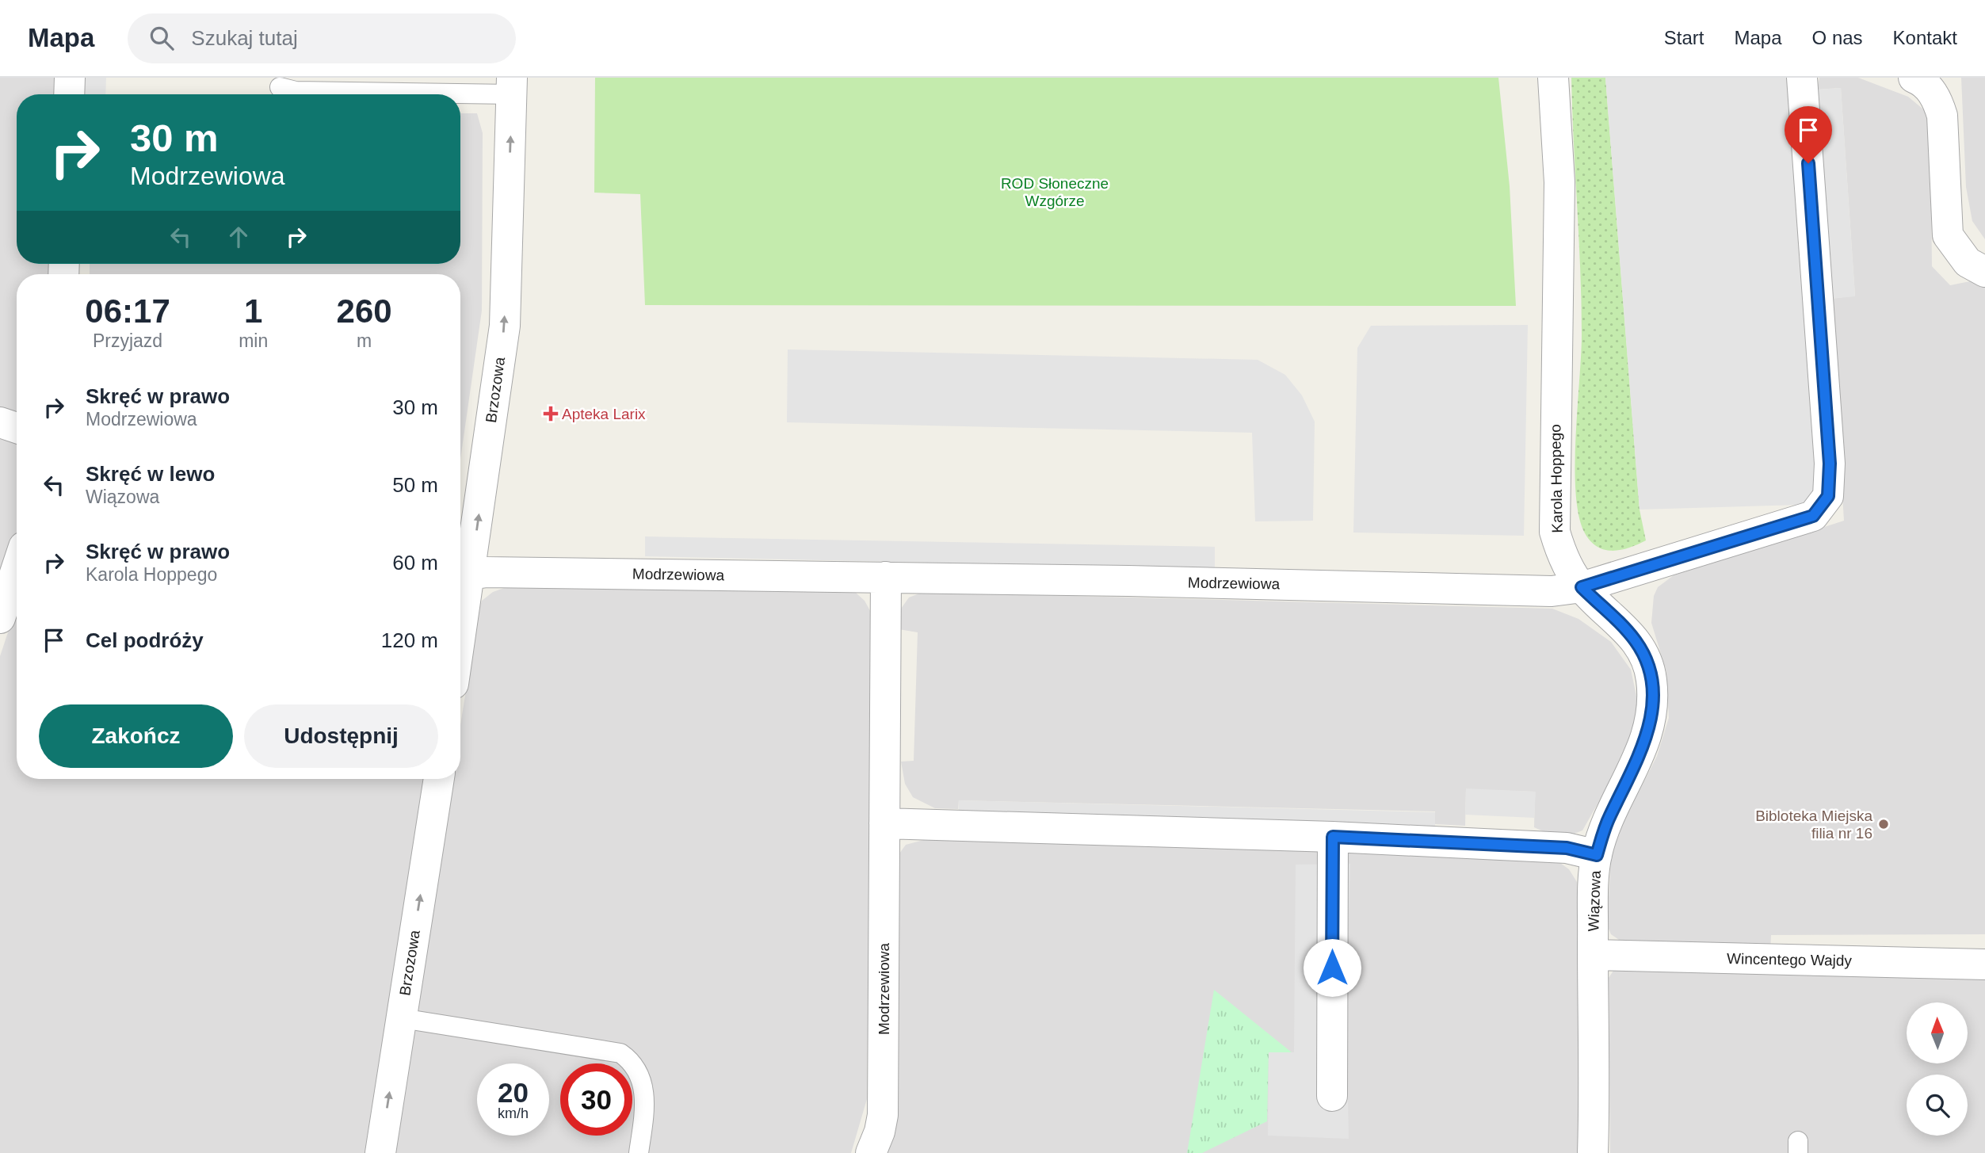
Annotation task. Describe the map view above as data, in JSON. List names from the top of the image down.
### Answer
{
  "streets": {
    "street": [
      "Brzozowa",
      "Karola Hoppego",
      "Modrzewiowa",
      "Wiązowa",
      "Wincentego Wajdy"
    ]
  },
  "crossings": [
    ["Brzozowa", "Modrzewiowa"],
    ["Karola Hoppego", "Modrzewiowa"],
    ["Karola Hoppego", "Wiązowa"],
    ["Modrzewiowa", "Wiązowa"],
    ["Wiązowa", "Wincentego Wajdy"]
  ],
  "one_way": ["Brzozowa"],
  "parks": ["ROD Słoneczne Wzgórze"],
  "places": {
    "health": ["Apteka Larix"],
    "other": ["Bibloteka Miejska filia nr 16"]
  },
  "north": "top",
  "page": {
    "header": "Mapa",
    "search": "Szukaj tutaj",
    "nav": [
      "Start",
      "Mapa",
      "O nas",
      "Kontakt"
    ],
    "turn": ["30 m", "Modrzewiowa"],
    "eta": [
      "06:17",
      "Przyjazd",
      "1",
      "min",
      "260",
      "m"
    ],
    "list": [
      {
        "name": "Skręć w prawo",
        "note": "Modrzewiowa",
        "value": "30 m"
      },
      {
        "name": "Skręć w lewo",
        "note": "Wiązowa",
        "value": "50 m"
      },
      {
        "name": "Skręć w prawo",
        "note": "Karola Hoppego",
        "value": "60 m"
      },
      {
        "name": "Cel podróży",
        "value": "120 m"
      }
    ],
    "buttons": ["Zakończ", "Udostępnij"],
    "speed": "20 km/h",
    "limit": "30"
  }
}
